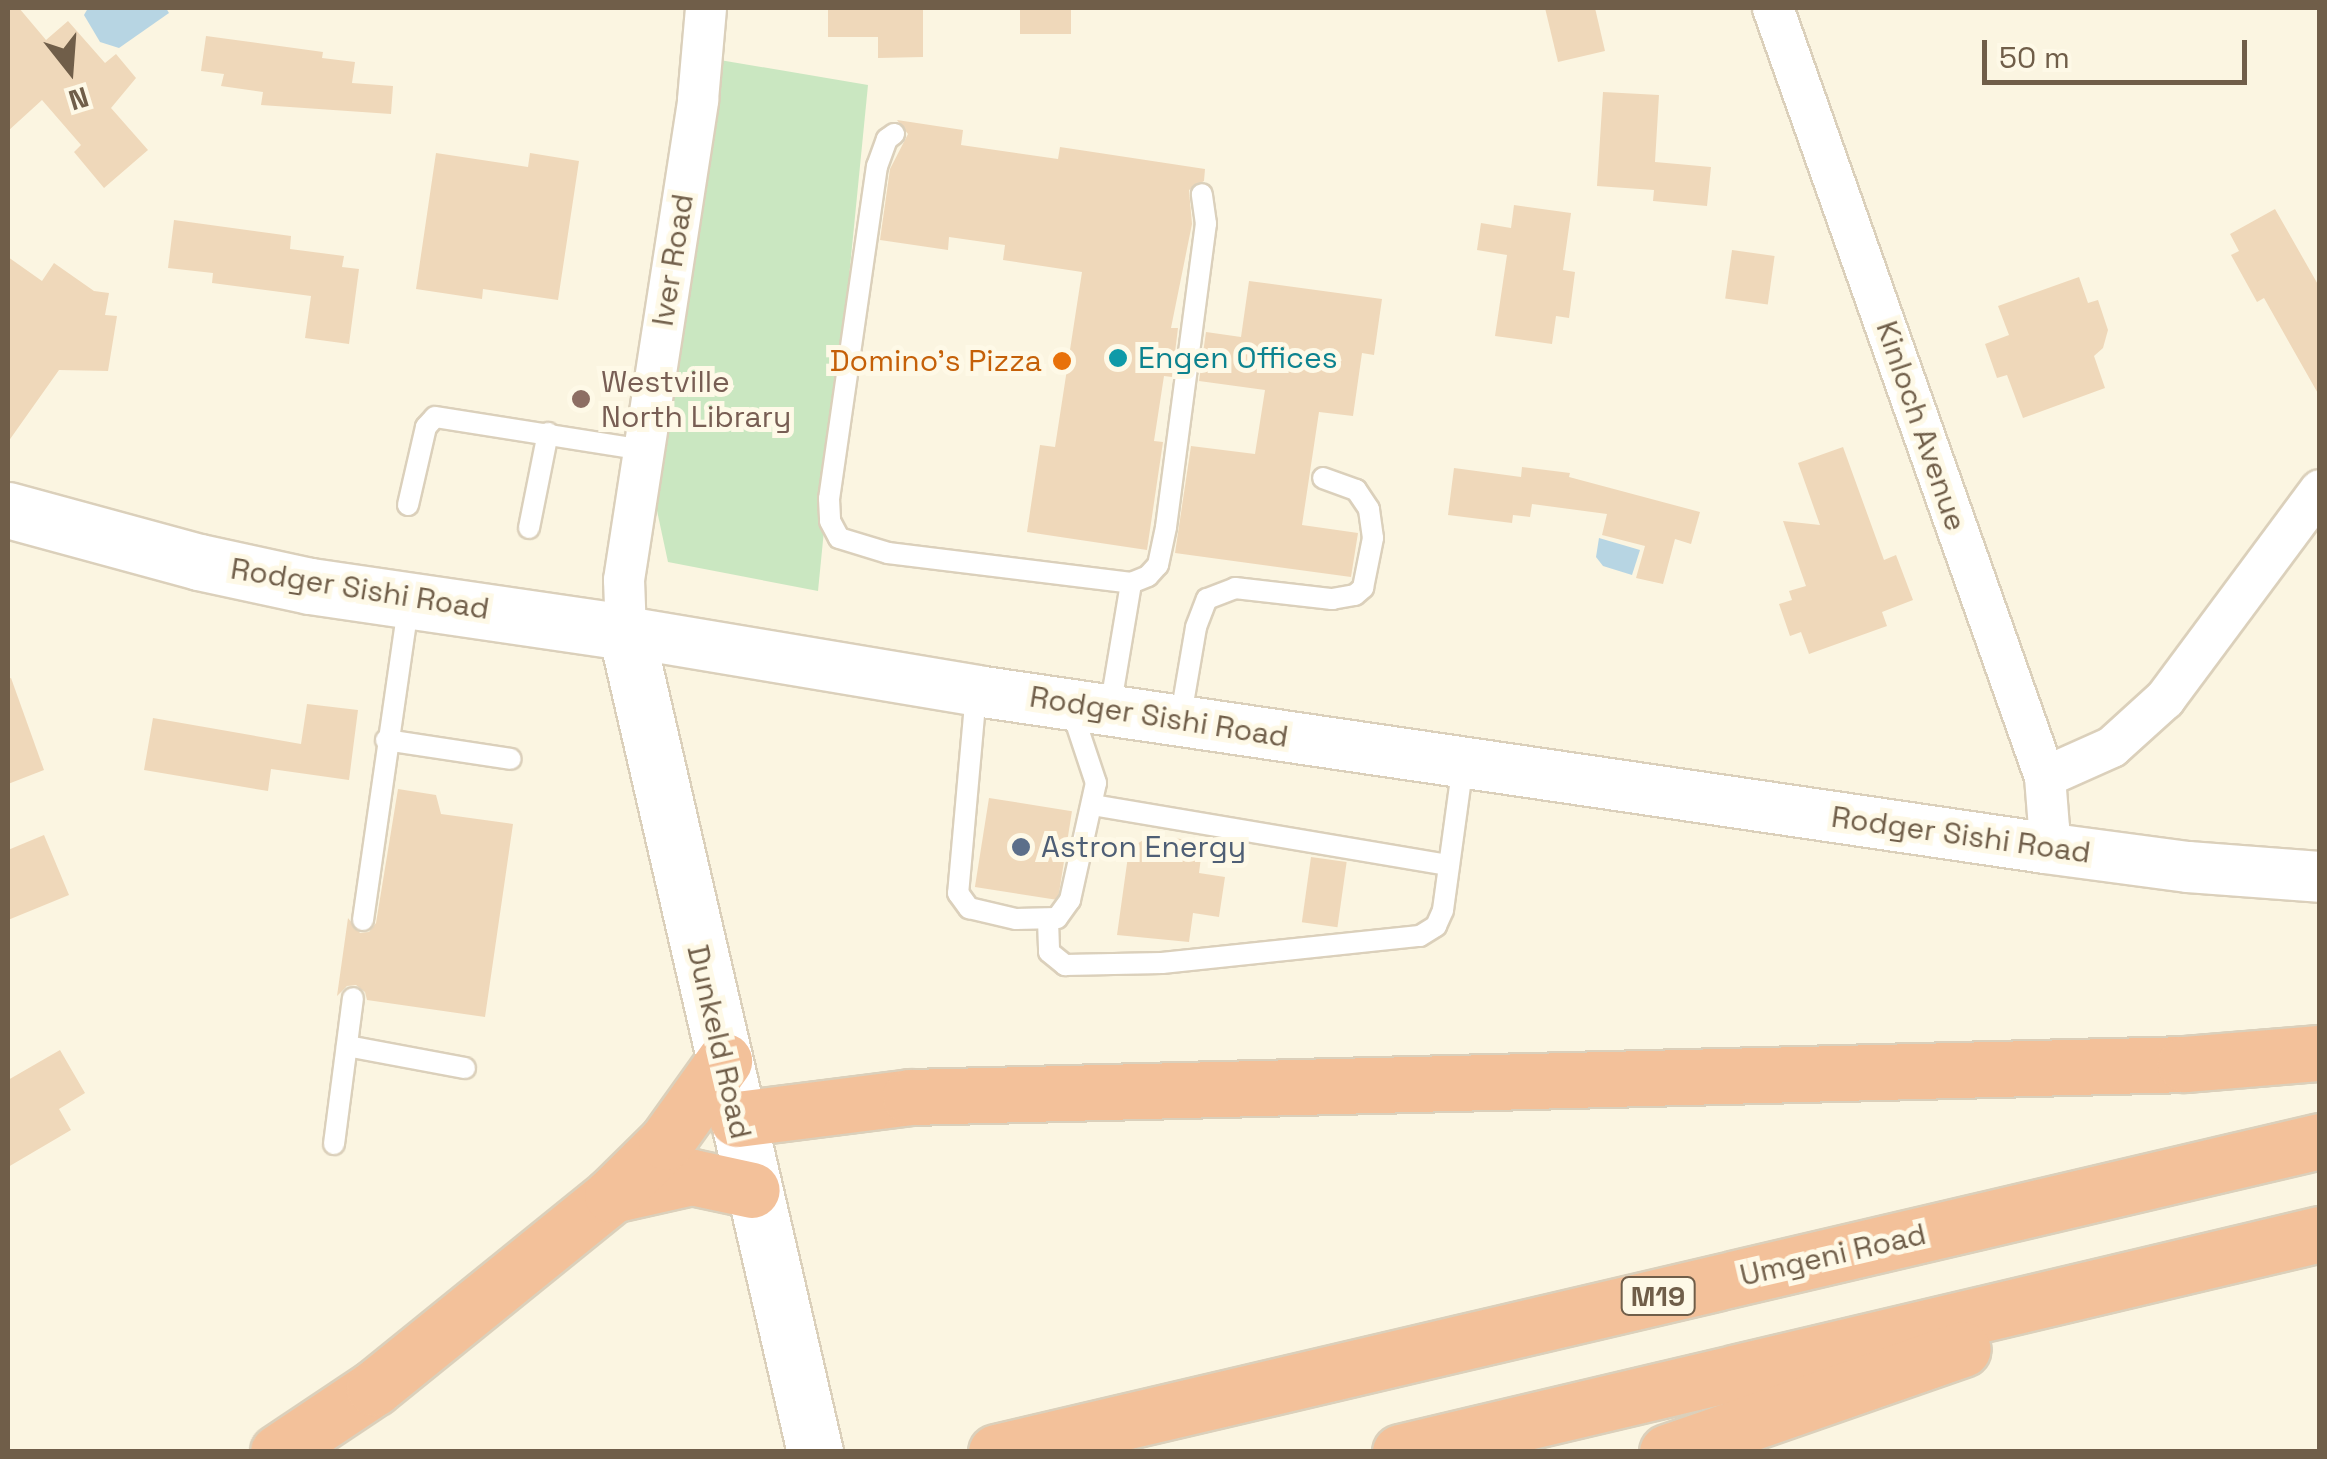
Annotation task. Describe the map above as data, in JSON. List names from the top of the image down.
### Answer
{
  "streets": {
    "highway": ["Umgeni Road", "M19"],
    "main road": ["Rodger Sishi Road", "Dunkeld Road"],
    "street": ["Iver Road", "Kinloch Avenue"]
  },
  "crossings": [
    ["Iver Road", "Rodger Sishi Road"],
    ["Iver Road", "Dunkeld Road"],
    ["Kinloch Avenue", "Rodger Sishi Road"],
    ["Rodger Sishi Road", "Dunkeld Road"]
  ],
  "places": [
    "Engen Offices",
    "Domino's Pizza",
    "Westville North Library",
    "Astron Energy"
  ],
  "scale_bar": "50 m",
  "north": "bottom"
}
